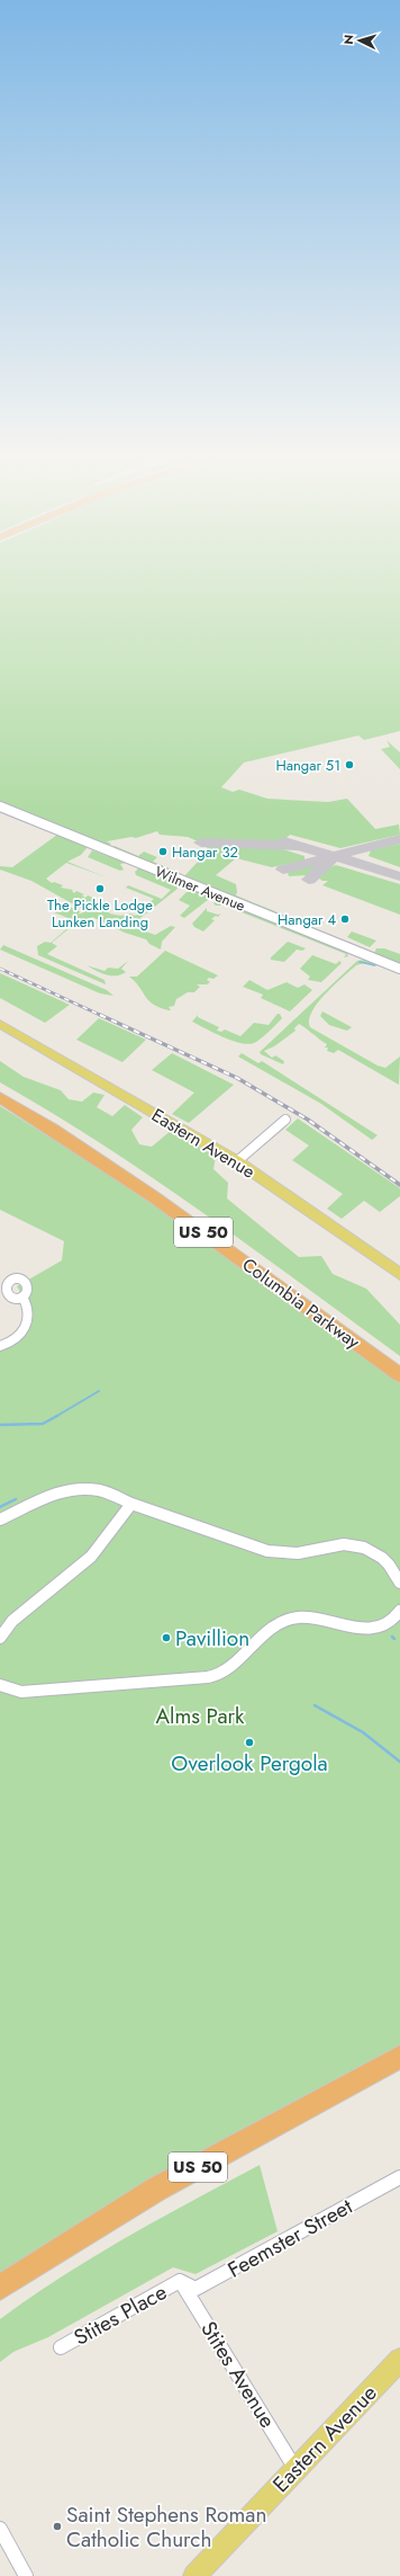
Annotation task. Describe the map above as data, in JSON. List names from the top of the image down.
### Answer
{
  "streets": {
    "highway": ["US 50", "Columbia Parkway"],
    "main road": ["Eastern Avenue"],
    "street": [
      "Wilmer Avenue",
      "Feemster Street",
      "Stites Place",
      "Stites Avenue"
    ]
  },
  "crossings": [
    ["Eastern Avenue", "Stites Avenue"],
    ["Feemster Street", "Stites Place"],
    ["Feemster Street", "Stites Avenue"],
    ["Stites Place", "Stites Avenue"]
  ],
  "parks": ["Alms Park"],
  "places": [
    "Hangar 51",
    "Hangar 32",
    "The Pickle Lodge Lunken Landing",
    "Hangar 4",
    "Pavillion",
    "Overlook Pergola",
    "Saint Stephens Roman Catholic Church"
  ],
  "north": "left"
}
